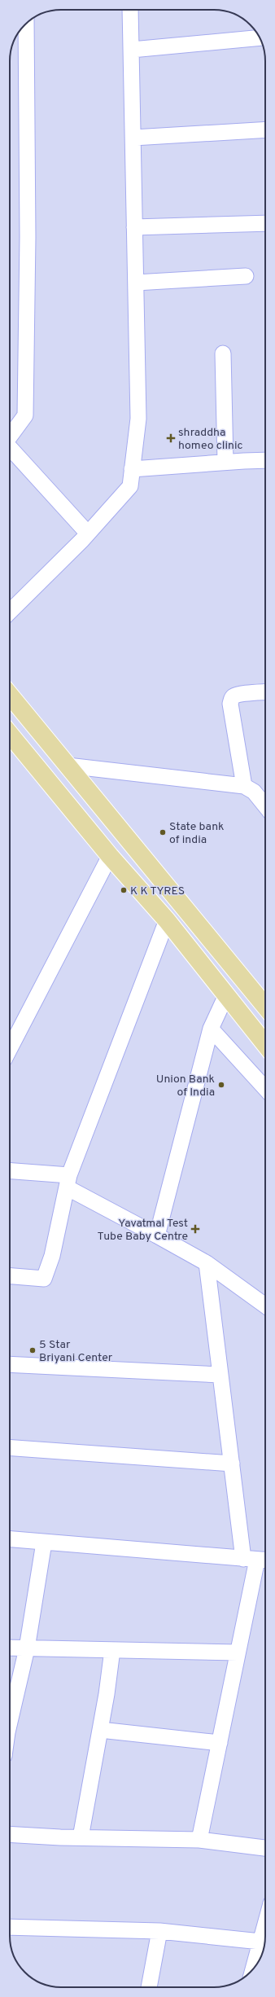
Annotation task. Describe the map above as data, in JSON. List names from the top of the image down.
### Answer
{
  "places": {
    "health": ["shraddha homeo clinic", "Yavatmal Test Tube Baby Centre"],
    "other": [
      "State bank of india",
      "K K TYRES",
      "Union Bank of India",
      "5 Star Briyani Center"
    ]
  }
}
